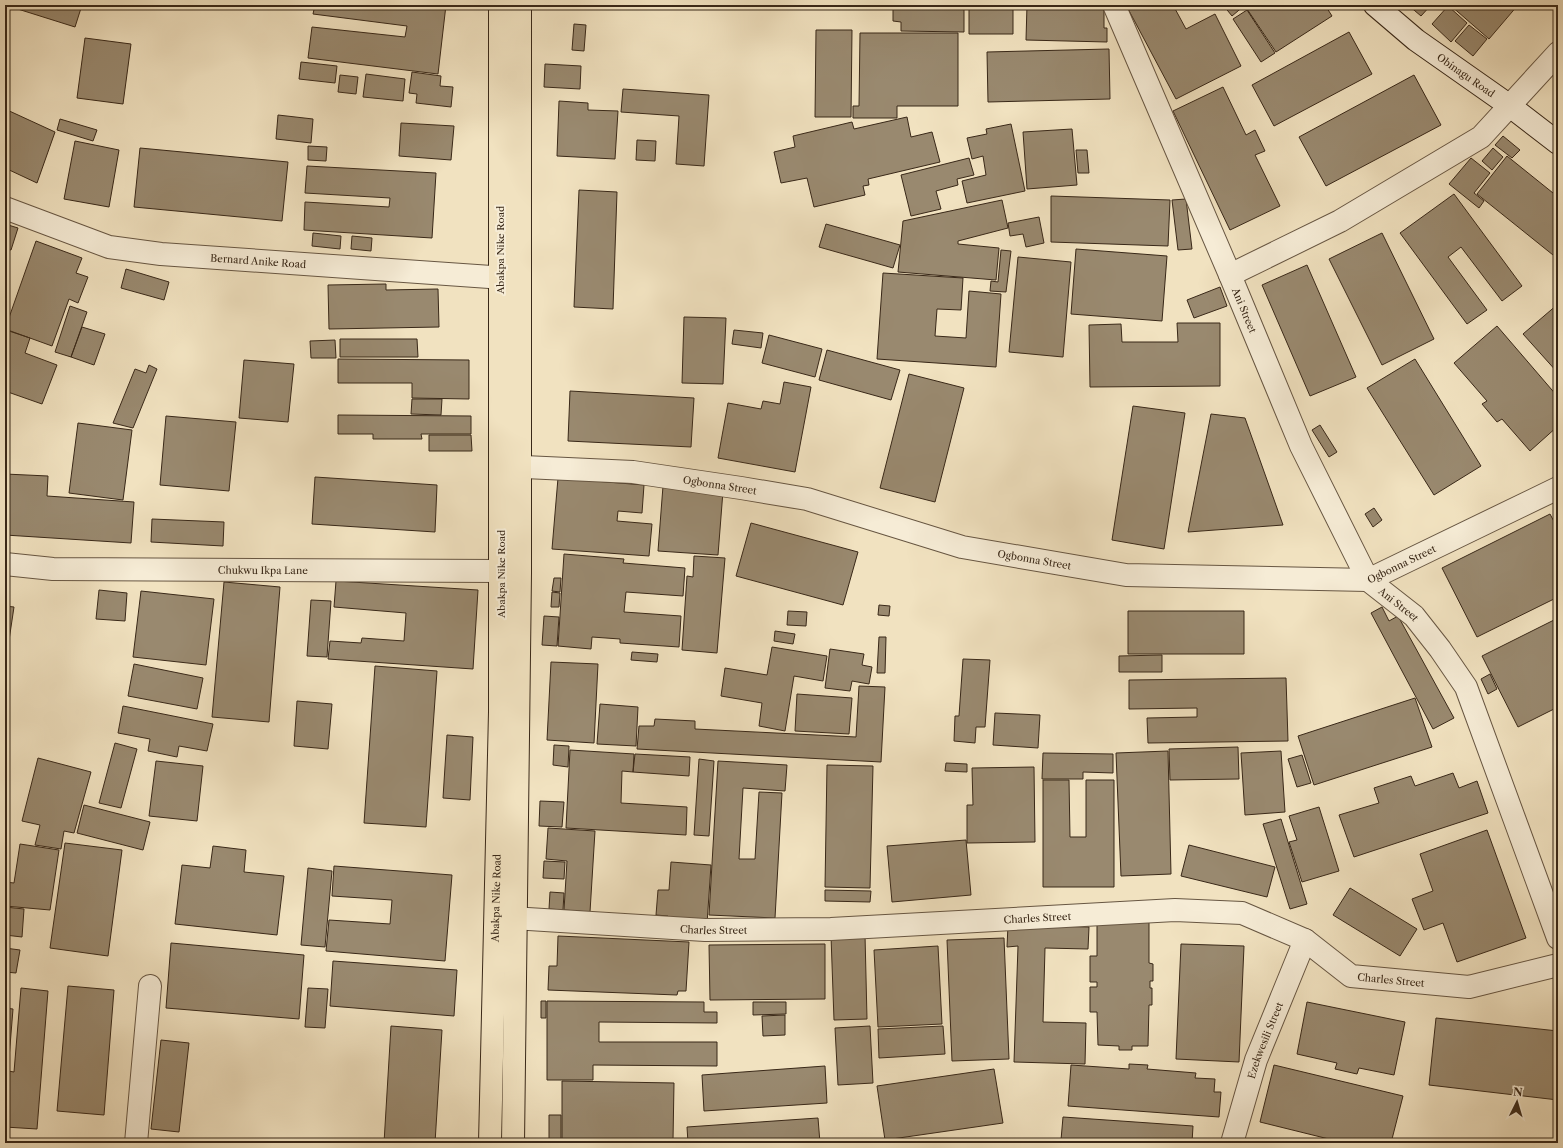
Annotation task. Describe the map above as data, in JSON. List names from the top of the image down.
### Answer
{
  "streets": {
    "main road": ["Abakpa Nike Road"],
    "street": [
      "Obinagu Road",
      "Bernard Anike Road",
      "Ani Street",
      "Ogbonna Street",
      "Chukwu Ikpa Lane",
      "Charles Street",
      "Ezekwesili Street"
    ]
  },
  "crossings": [
    ["Obinagu Road", "Ani Street"],
    ["Abakpa Nike Road", "Bernard Anike Road"],
    ["Abakpa Nike Road", "Ogbonna Street"],
    ["Abakpa Nike Road", "Chukwu Ikpa Lane"],
    ["Abakpa Nike Road", "Charles Street"],
    ["Ani Street", "Ogbonna Street"],
    ["Charles Street", "Ezekwesili Street"]
  ],
  "north": "top"
}
